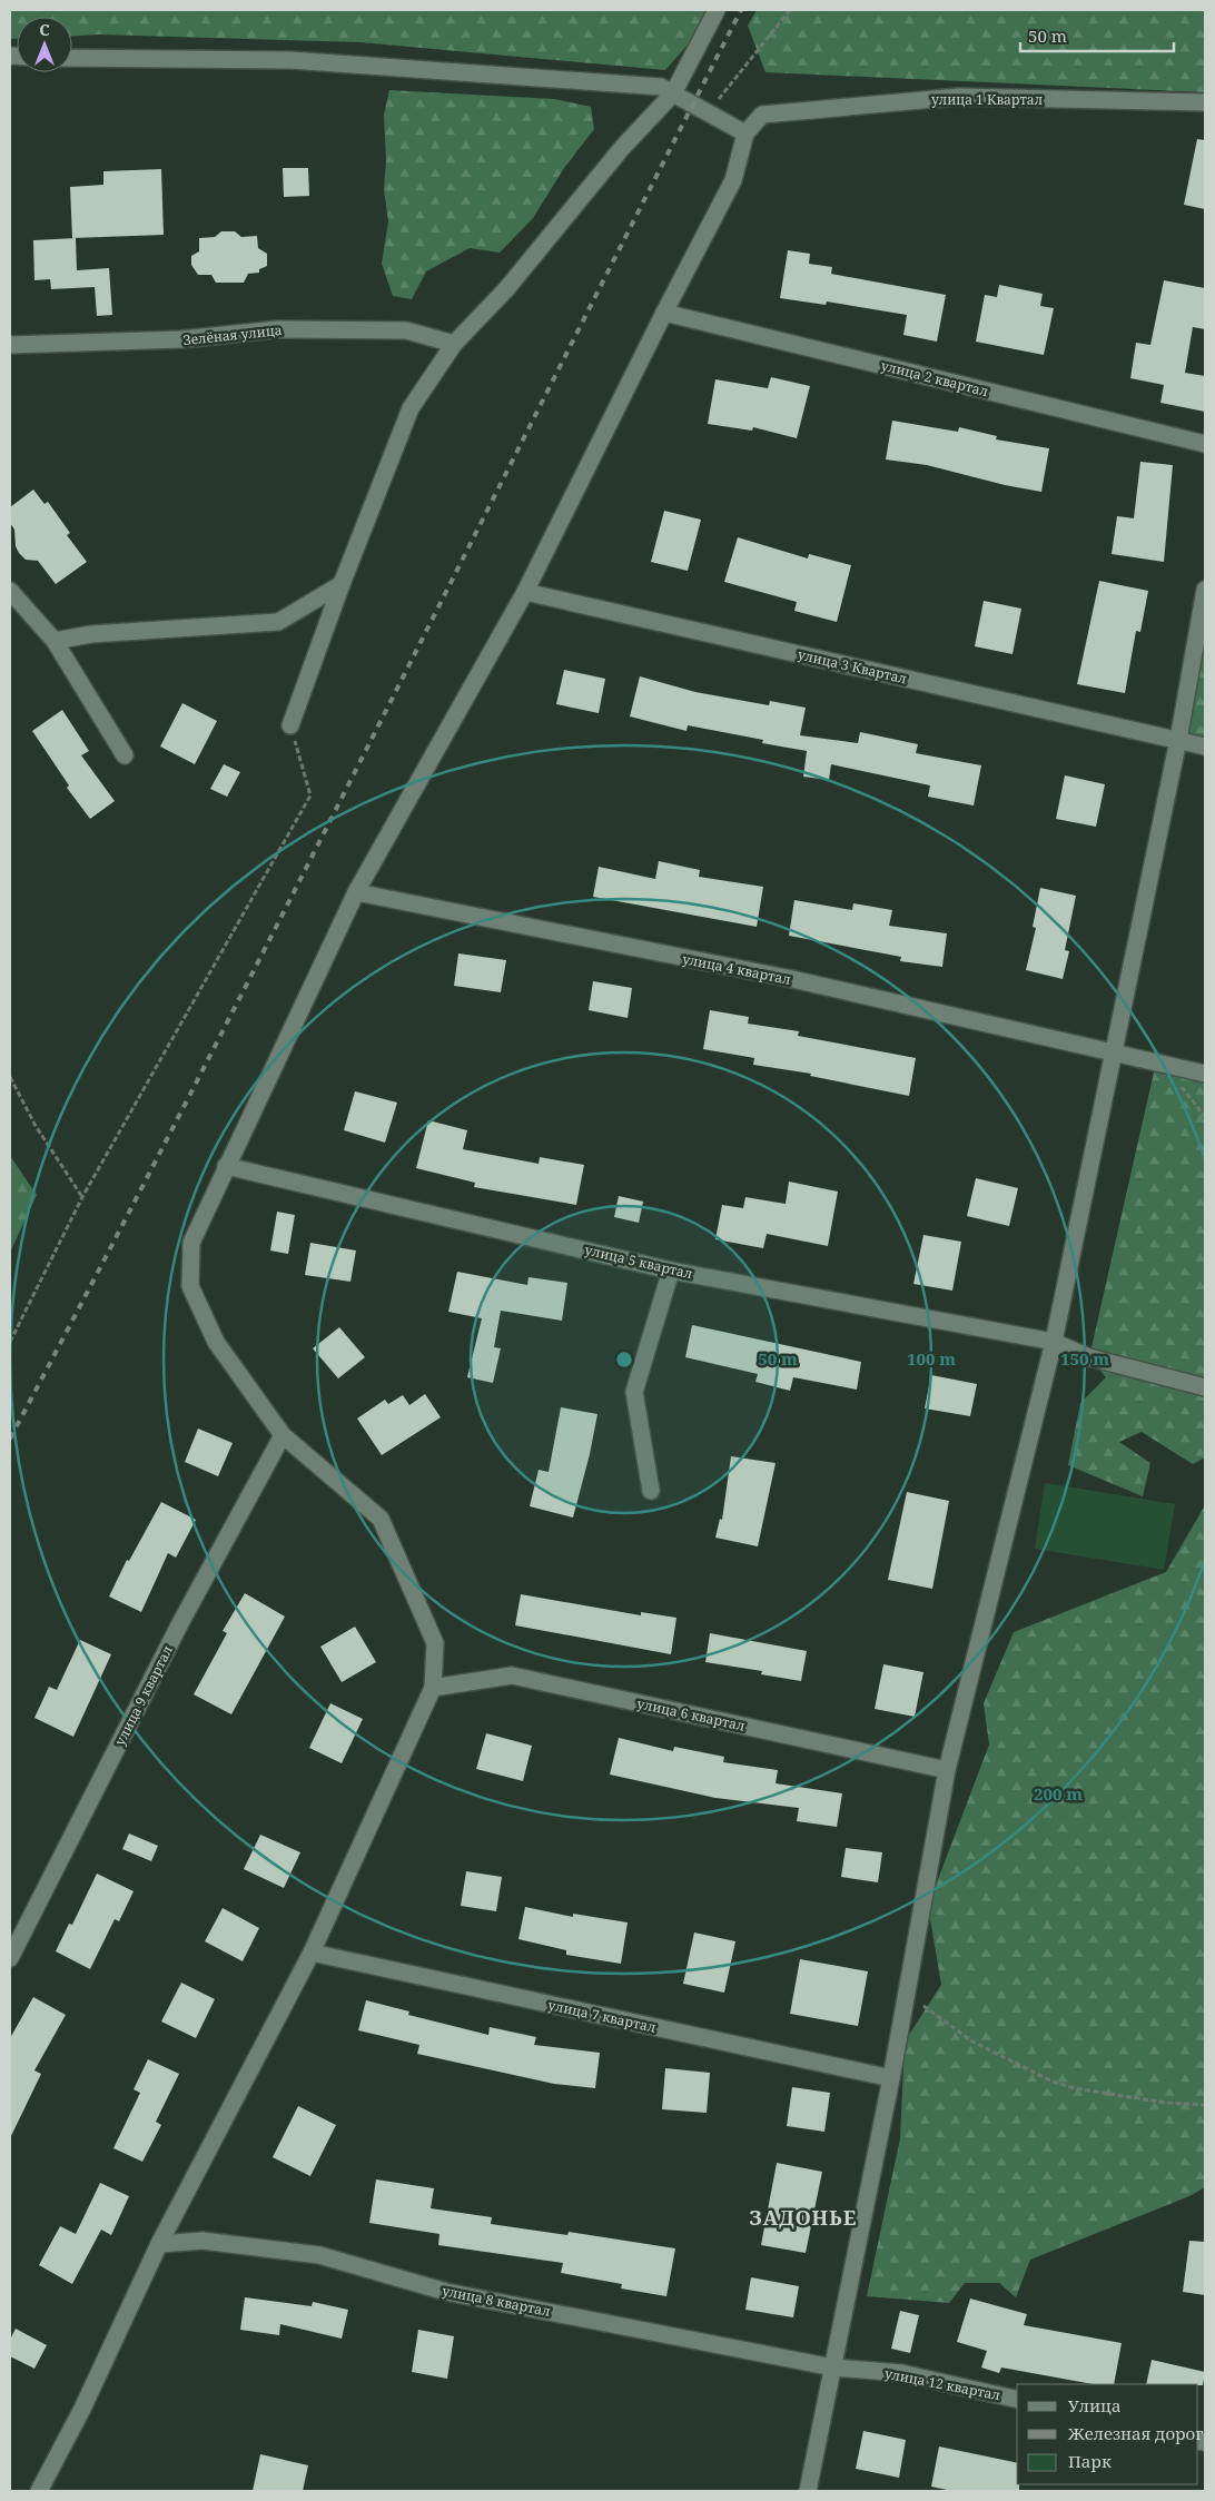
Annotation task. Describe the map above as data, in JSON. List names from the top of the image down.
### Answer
{
  "streets": {
    "street": [
      "улица 1 Квартал",
      "Зелёная улица",
      "улица 2 квартал",
      "улица 3 Квартал",
      "улица 4 квартал",
      "улица 5 квартал",
      "улица 9 квартал",
      "улица 6 квартал",
      "улица 7 квартал",
      "улица 8 квартал",
      "улица 12 квартал"
    ]
  },
  "crossings": [
    ["улица 8 квартал", "улица 12 квартал"]
  ],
  "districts": ["ЗАДОНЬЕ"],
  "legend": ["Улица", "Железная дорога", "Парк"],
  "scale_bar": "50 m",
  "north": "top",
  "rings": [
    "50 m",
    "100 m",
    "150 m",
    "200 m"
  ]
}
